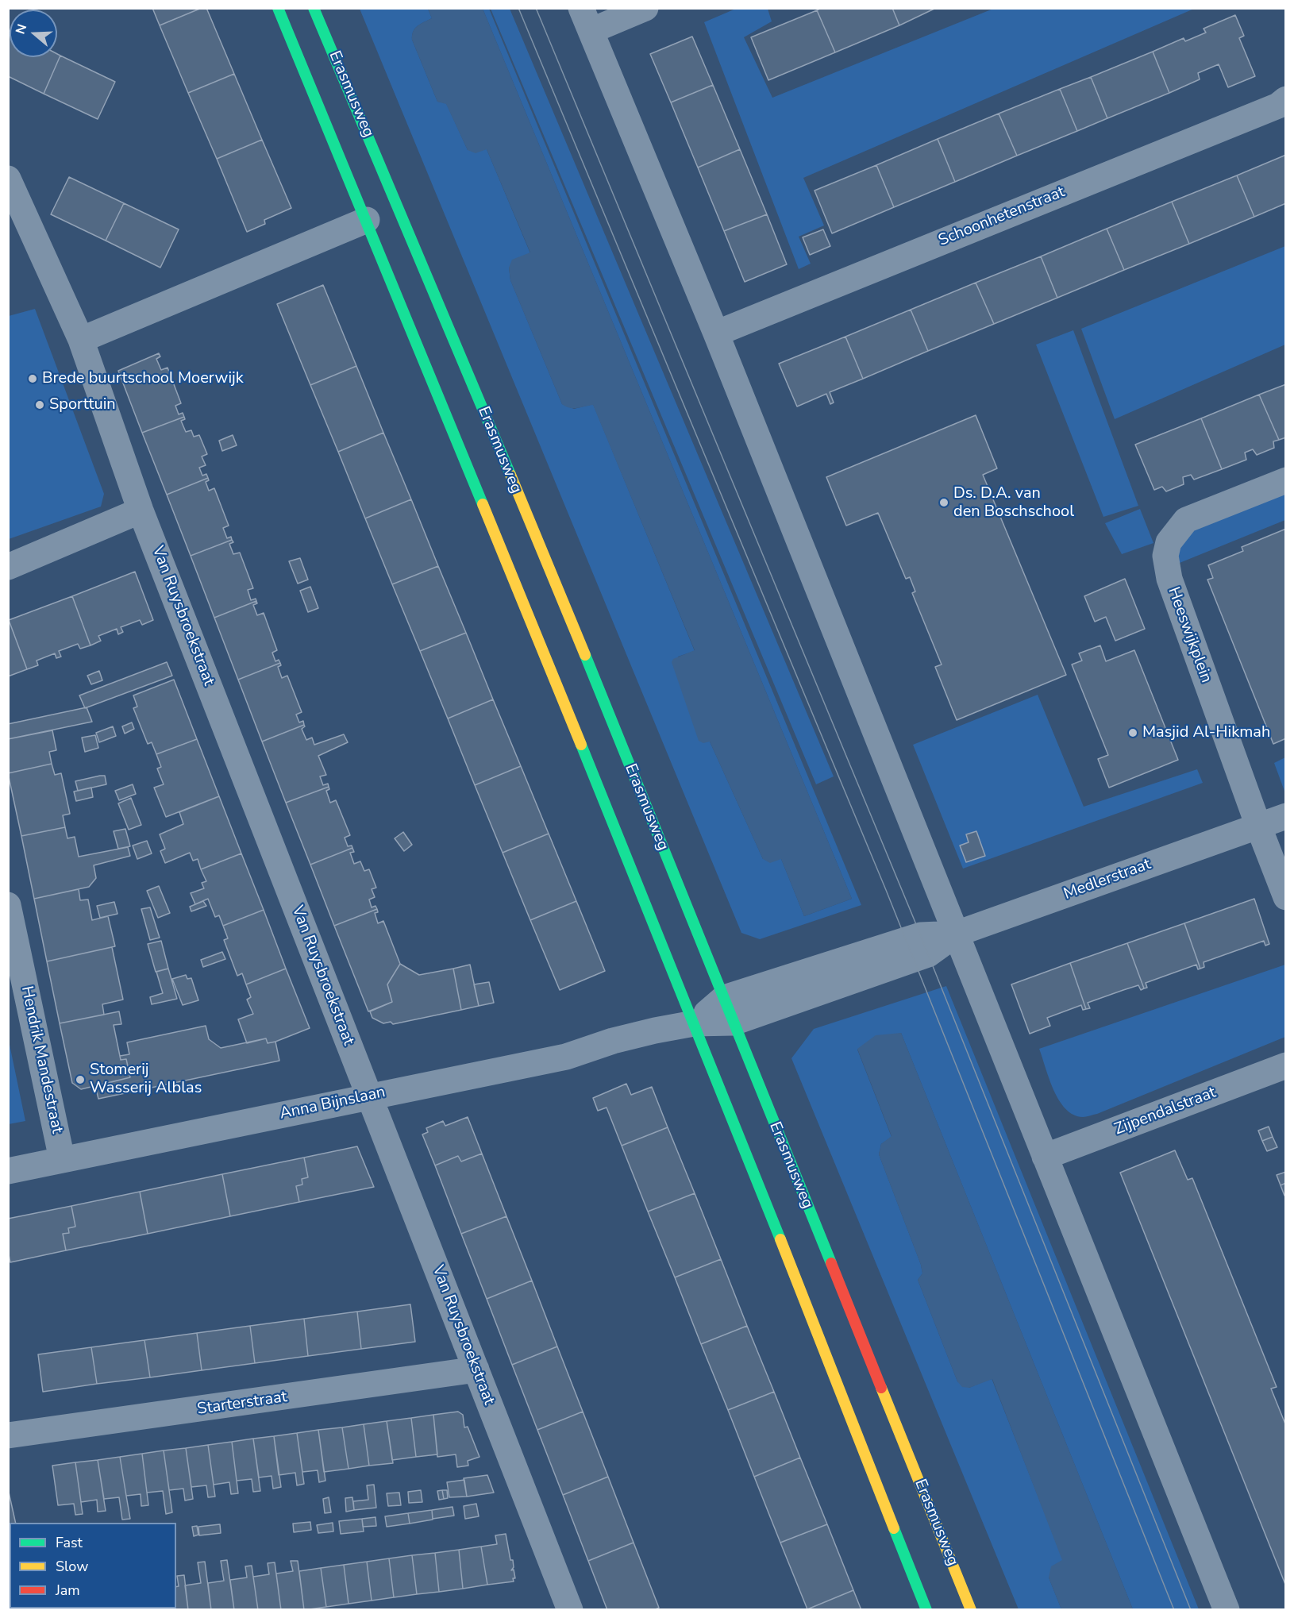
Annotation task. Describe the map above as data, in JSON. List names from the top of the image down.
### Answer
{
  "streets": {
    "main road": ["Erasmusweg"],
    "street": [
      "Schoonhetenstraat",
      "Van Ruysbroekstraat",
      "Heeswijkplein",
      "Medlerstraat",
      "Hendrik Mandestraat",
      "Anna Bijnslaan",
      "Zijpendalstraat",
      "Starterstraat"
    ]
  },
  "crossings": [
    ["Erasmusweg", "Medlerstraat"],
    ["Van Ruysbroekstraat", "Anna Bijnslaan"],
    ["Van Ruysbroekstraat", "Starterstraat"],
    ["Heeswijkplein", "Medlerstraat"],
    ["Medlerstraat", "Anna Bijnslaan"],
    ["Hendrik Mandestraat", "Anna Bijnslaan"]
  ],
  "places": [
    "Brede buurtschool Moerwijk",
    "Sporttuin",
    "Ds. D.A. van den Boschschool",
    "Masjid Al-Hikmah",
    "Stomerij Wasserij Alblas"
  ],
  "legend": ["Fast", "Slow", "Jam"],
  "north": "left"
}
